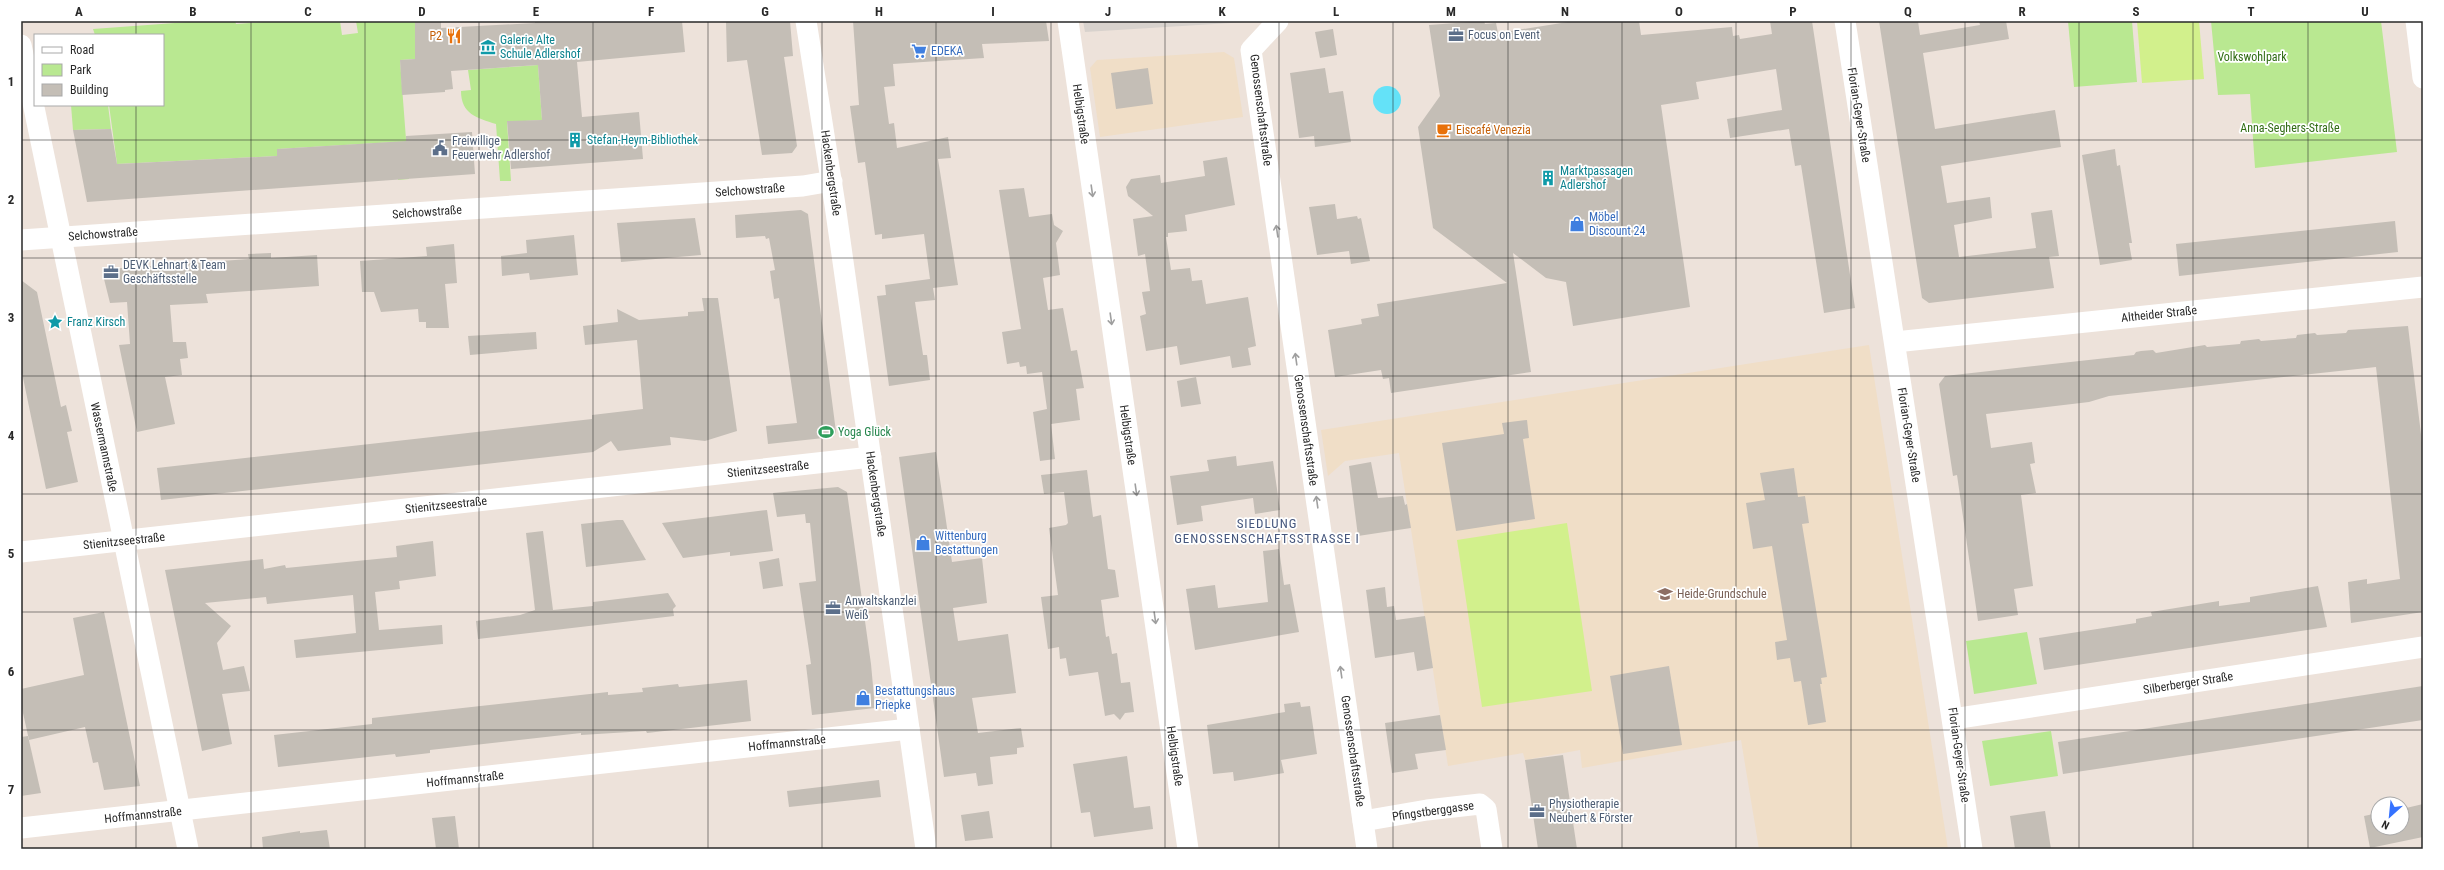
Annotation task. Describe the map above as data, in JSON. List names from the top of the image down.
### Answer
{
  "streets": {
    "street": [
      "Genossenschaftsstraße",
      "Helbigstraße",
      "Florian-Geyer-Straße",
      "Hackenbergstraße",
      "Selchowstraße",
      "Altheider Straße",
      "Wassermannstraße",
      "Stienitzseestraße",
      "Silberberger Straße",
      "Hoffmannstraße",
      "Pfingstberggasse"
    ]
  },
  "crossings": [
    ["Genossenschaftsstraße", "Pfingstberggasse"],
    ["Florian-Geyer-Straße", "Altheider Straße"],
    ["Florian-Geyer-Straße", "Silberberger Straße"],
    ["Hackenbergstraße", "Selchowstraße"],
    ["Hackenbergstraße", "Stienitzseestraße"],
    ["Hackenbergstraße", "Hoffmannstraße"],
    ["Selchowstraße", "Wassermannstraße"],
    ["Wassermannstraße", "Stienitzseestraße"],
    ["Wassermannstraße", "Hoffmannstraße"]
  ],
  "one_way": ["Genossenschaftsstraße", "Helbigstraße"],
  "districts": ["SIEDLUNG GENOSSENSCHAFTSSTRASSE I"],
  "parks": ["Volkswohlpark", "Anna-Seghers-Straße"],
  "places": {
    "office": [
      "Focus on Event",
      "DEVK Lehnart & Team Geschäftsstelle",
      "Anwaltskanzlei Weiß",
      "Physiotherapie Neubert & Förster"
    ],
    "restaurant": ["P2"],
    "museum": ["Galerie Alte Schule Adlershof"],
    "supermarket": ["EDEKA"],
    "cafe": ["Eiscafé Venezia"],
    "building": ["Stefan-Heym-Bibliothek", "Marktpassagen Adlershof"],
    "public building": ["Freiwillige Feuerwehr Adlershof"],
    "shop": ["Möbel Discount 24", "Wittenburg Bestattungen", "Bestattungshaus Priepke"],
    "place": ["Franz Kirsch"],
    "sports": ["Yoga Glück"],
    "school or university": ["Heide-Grundschule"]
  },
  "legend": ["Road", "Park", "Building"],
  "north": "bottom left",
  "grid": {
    "columns": [
      "A",
      "B",
      "C",
      "D",
      "E",
      "F",
      "G",
      "H",
      "I",
      "J",
      "K",
      "L",
      "M",
      "N",
      "O",
      "P",
      "Q",
      "R",
      "S",
      "T",
      "U"
    ],
    "rows": [
      "1",
      "2",
      "3",
      "4",
      "5",
      "6",
      "7"
    ]
  }
}
